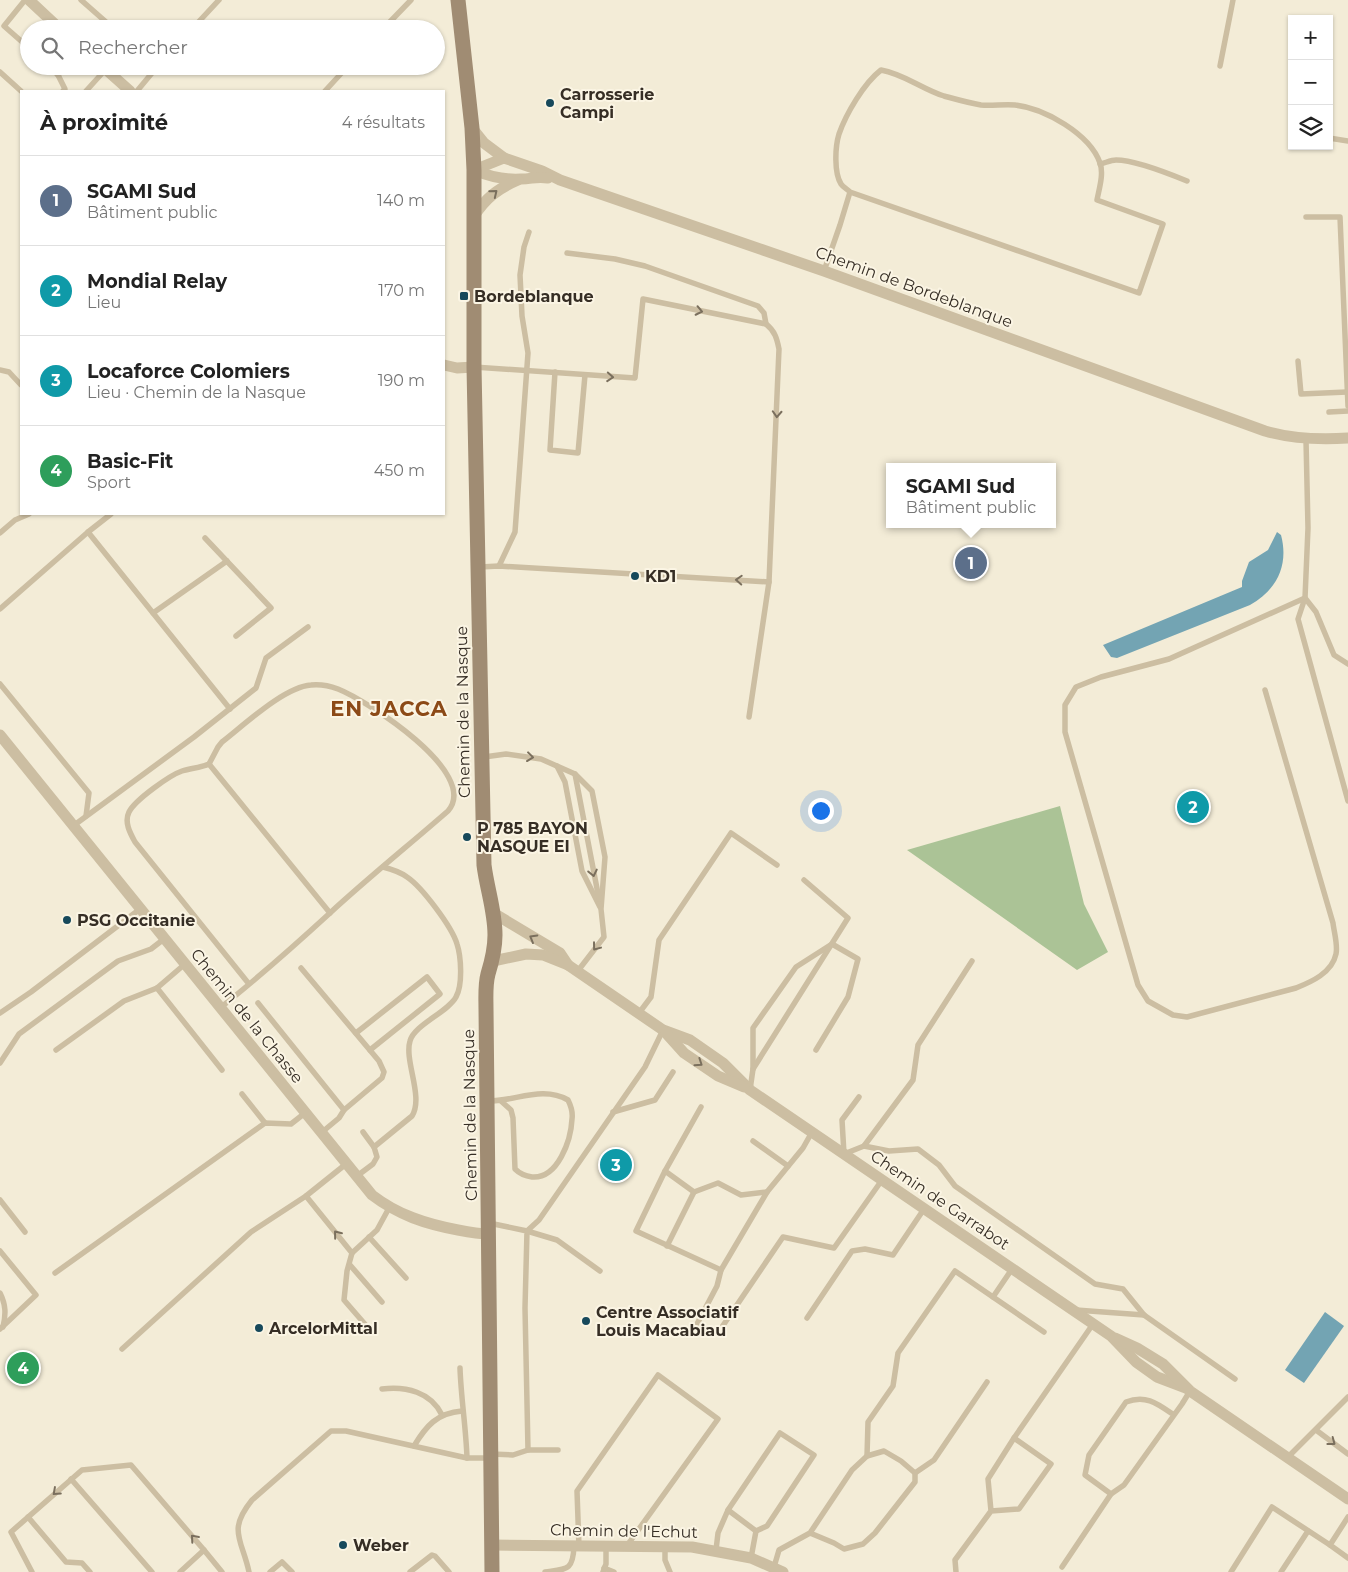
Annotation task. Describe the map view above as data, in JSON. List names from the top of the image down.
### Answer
{
  "streets": {
    "street": [
      "Chemin de Bordeblanque",
      "Chemin de la Nasque",
      "Chemin de la Chasse",
      "Chemin de Garrabot",
      "Chemin de l'Echut"
    ]
  },
  "crossings": [
    ["Chemin de Bordeblanque", "Chemin de la Nasque"],
    ["Chemin de la Nasque", "Chemin de la Chasse"],
    ["Chemin de la Nasque", "Chemin de Garrabot"],
    ["Chemin de la Nasque", "Chemin de l'Echut"]
  ],
  "districts": ["EN JACCA"],
  "places": {
    "other": [
      "Carrosserie Campi",
      "KD1",
      "P 785 BAYON NASQUE EI",
      "PSG Occitanie",
      "Centre Associatif Louis Macabiau",
      "ArcelorMittal",
      "Weber"
    ],
    "transit": ["Bordeblanque"]
  },
  "page": {
    "map_buttons": ["+", "−"],
    "search": "Rechercher",
    "heading": ["À proximité", "4 résultats"],
    "list": [
      {
        "mark": "1",
        "name": "SGAMI Sud",
        "note": "Bâtiment public",
        "value": "140 m"
      },
      {
        "mark": "2",
        "name": "Mondial Relay",
        "note": "Lieu",
        "value": "170 m"
      },
      {
        "mark": "3",
        "name": "Locaforce Colomiers",
        "note": "Lieu · Chemin de la Nasque",
        "value": "190 m"
      },
      {
        "mark": "4",
        "name": "Basic-Fit",
        "note": "Sport",
        "value": "450 m"
      }
    ],
    "popup": ["SGAMI Sud", "Bâtiment public"],
    "pins": [
      "1",
      "2",
      "3",
      "4"
    ]
  }
}
